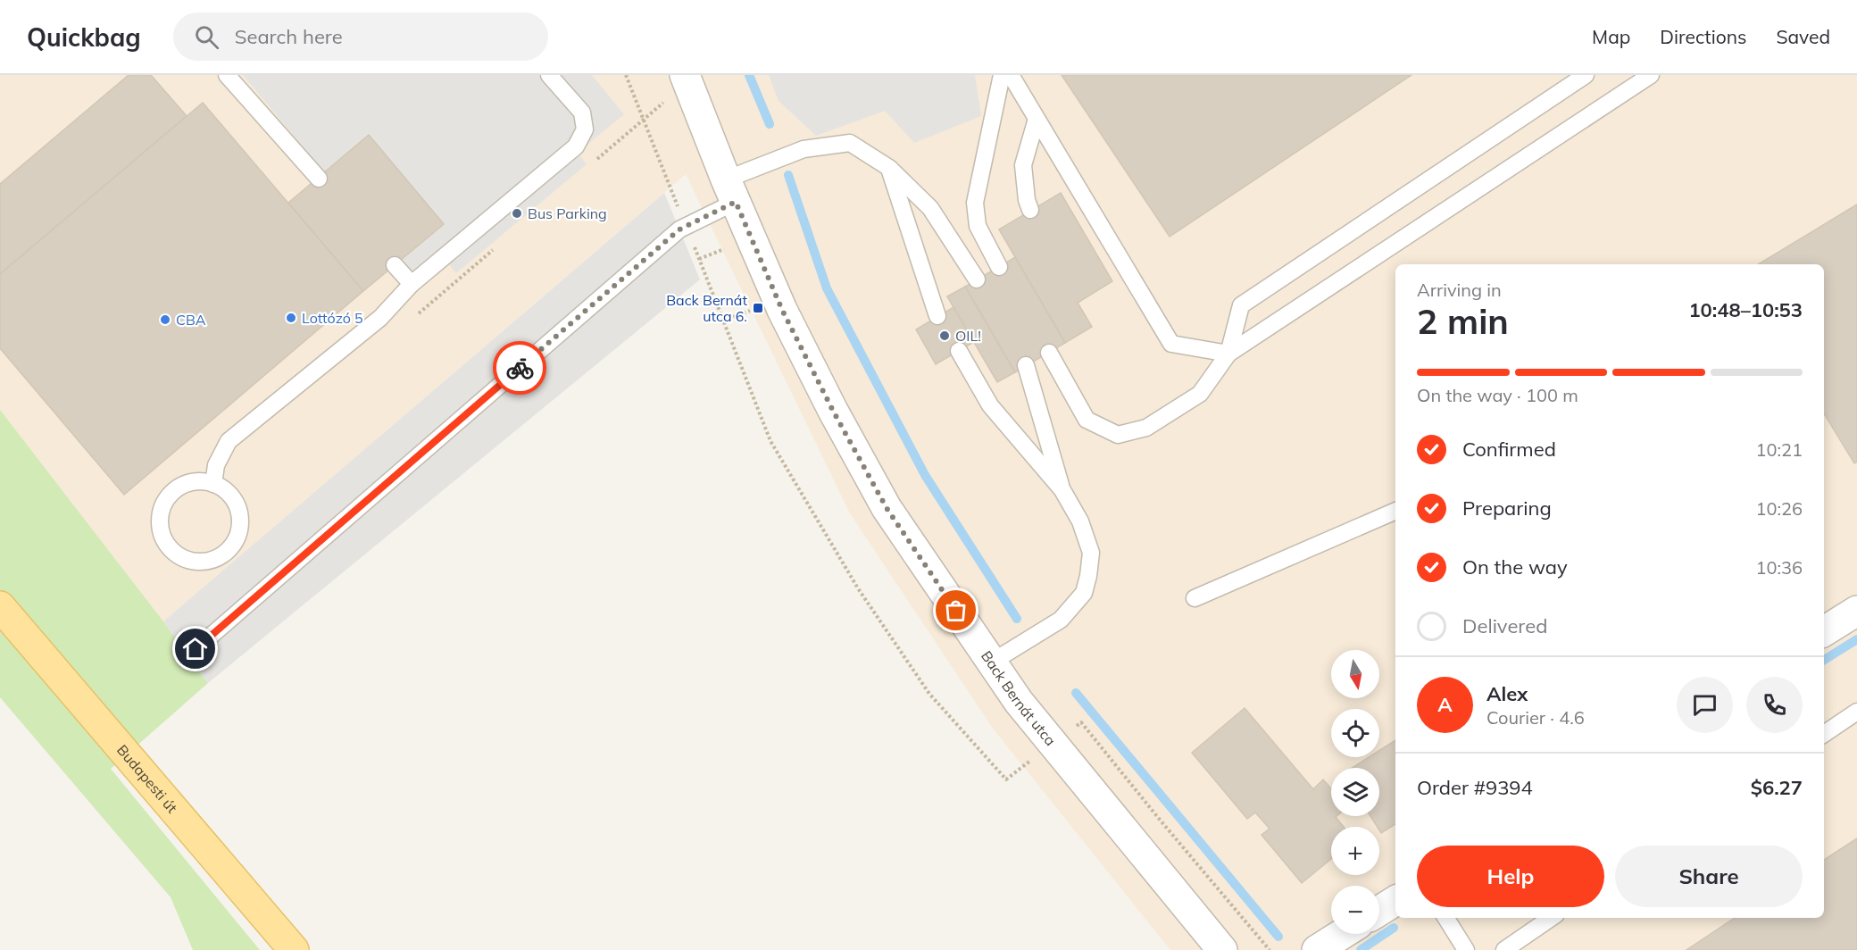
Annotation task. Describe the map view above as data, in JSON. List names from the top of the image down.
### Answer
{
  "streets": {
    "main road": ["Budapesti út"],
    "street": ["Back Bernát utca"]
  },
  "places": {
    "other": [
      "Bus Parking",
      "Lottózó 5",
      "CBA",
      "OIL!"
    ],
    "transit": ["Back Bernát utca 6."]
  },
  "north": "bottom",
  "page": {
    "header": "Quickbag",
    "search": "Search here",
    "nav": ["Map", "Directions", "Saved"],
    "heading": ["2 min", "Arriving in", "10:48–10:53"],
    "panel": [
      "Alex",
      "Courier · 4.6",
      "Order #9394",
      "$6.27"
    ],
    "bar": "On the way · 100 m",
    "list": [
      ["Confirmed", "10:21"],
      ["Preparing", "10:26"],
      ["On the way", "10:36"],
      "Delivered"
    ],
    "map_buttons": ["+", "−"],
    "round": "A",
    "buttons": ["Help", "Share"]
  }
}
